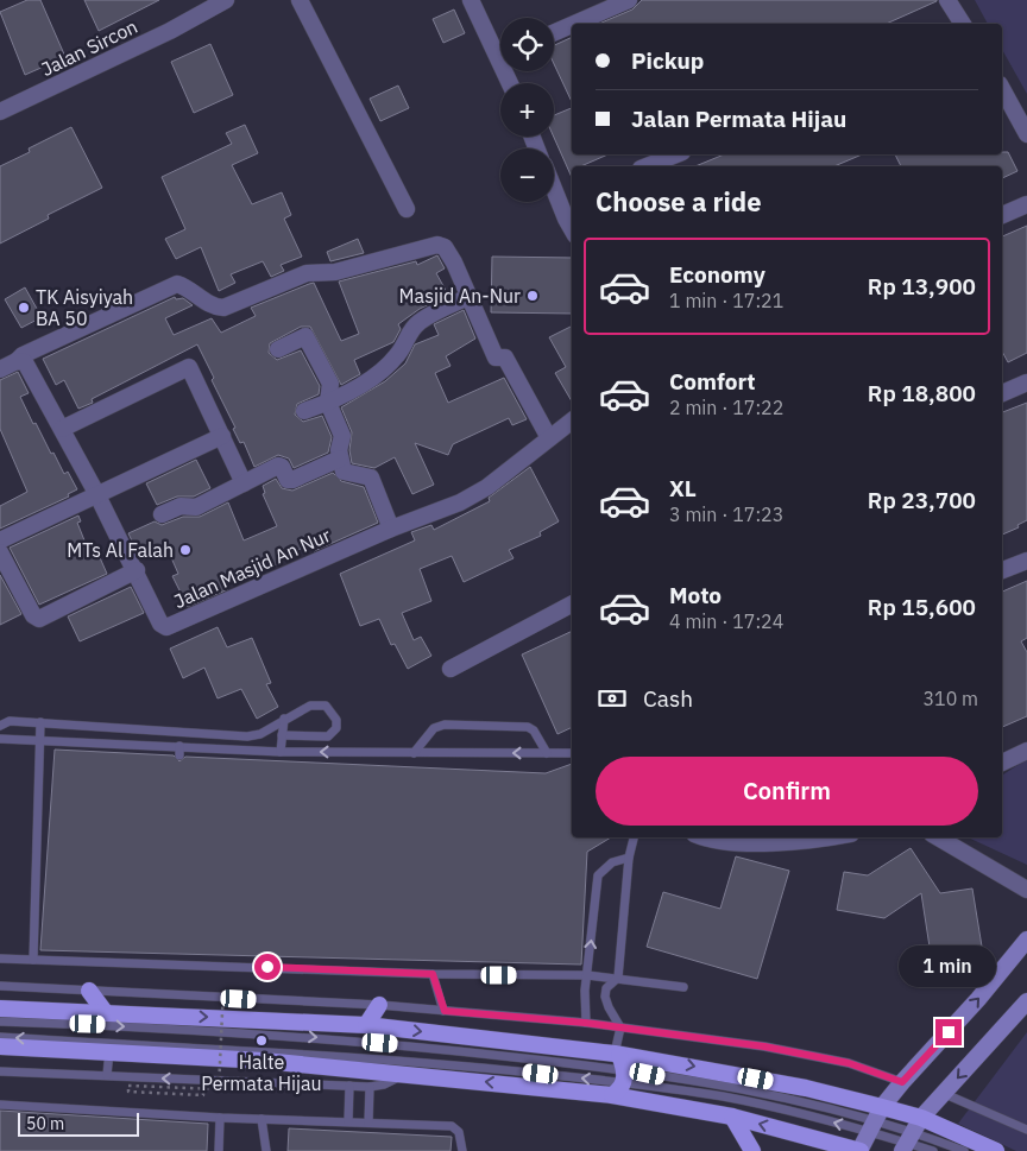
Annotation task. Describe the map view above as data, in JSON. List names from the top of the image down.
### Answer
{
  "streets": {
    "street": ["Jalan Sircon", "Jalan Masjid An Nur"]
  },
  "places": [
    "Masjid An-Nur",
    "TK Aisyiyah BA 50",
    "MTs Al Falah",
    "Halte Permata Hijau"
  ],
  "scale_bar": "50 m",
  "page": {
    "map_buttons": ["+", "−"],
    "banner": ["Pickup", "Jalan Permata Hijau"],
    "heading": "Choose a ride",
    "list": [
      {
        "name": "Economy",
        "note": "1 min · 17:21",
        "value": "Rp 13,900"
      },
      {
        "name": "Comfort",
        "note": "2 min · 17:22",
        "value": "Rp 18,800"
      },
      {
        "name": "XL",
        "note": "3 min · 17:23",
        "value": "Rp 23,700"
      },
      {
        "name": "Moto",
        "note": "4 min · 17:24",
        "value": "Rp 15,600"
      }
    ],
    "pay": ["Cash", "310 m"],
    "buttons": "Confirm",
    "bubble": "1 min",
    "scale": "50 m"
  }
}
